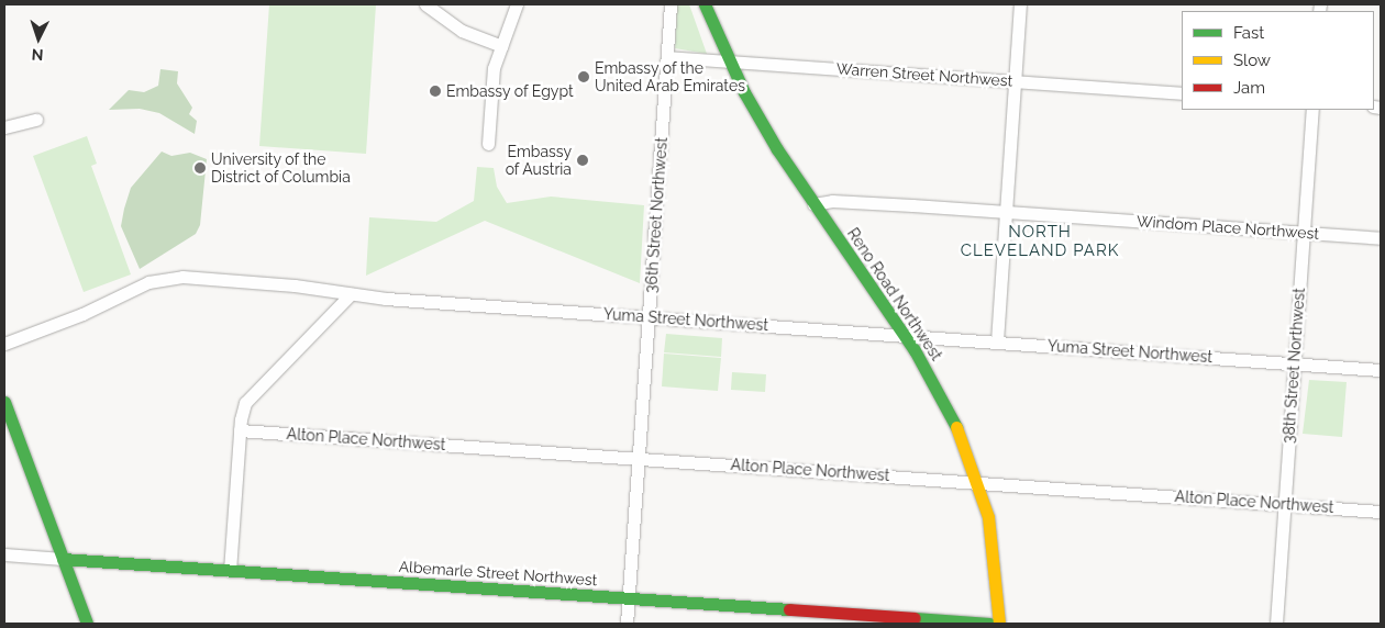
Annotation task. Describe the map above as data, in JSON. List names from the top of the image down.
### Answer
{
  "streets": {
    "main road": ["Reno Road Northwest", "Albemarle Street Northwest"],
    "street": [
      "Warren Street Northwest",
      "36th Street Northwest",
      "Windom Place Northwest",
      "Yuma Street Northwest",
      "38th Street Northwest",
      "Alton Place Northwest"
    ]
  },
  "crossings": [
    ["Warren Street Northwest", "36th Street Northwest"],
    ["Warren Street Northwest", "Reno Road Northwest"],
    ["36th Street Northwest", "Yuma Street Northwest"],
    ["36th Street Northwest", "Alton Place Northwest"],
    ["36th Street Northwest", "Albemarle Street Northwest"],
    ["Windom Place Northwest", "Reno Road Northwest"],
    ["Windom Place Northwest", "38th Street Northwest"],
    ["Reno Road Northwest", "Yuma Street Northwest"],
    ["Reno Road Northwest", "Alton Place Northwest"],
    ["Yuma Street Northwest", "38th Street Northwest"],
    ["38th Street Northwest", "Alton Place Northwest"]
  ],
  "districts": ["NORTH CLEVELAND PARK"],
  "places": [
    "Embassy of the United Arab Emirates",
    "Embassy of Egypt",
    "Embassy of Austria",
    "University of the District of Columbia"
  ],
  "legend": ["Fast", "Slow", "Jam"],
  "north": "bottom"
}
